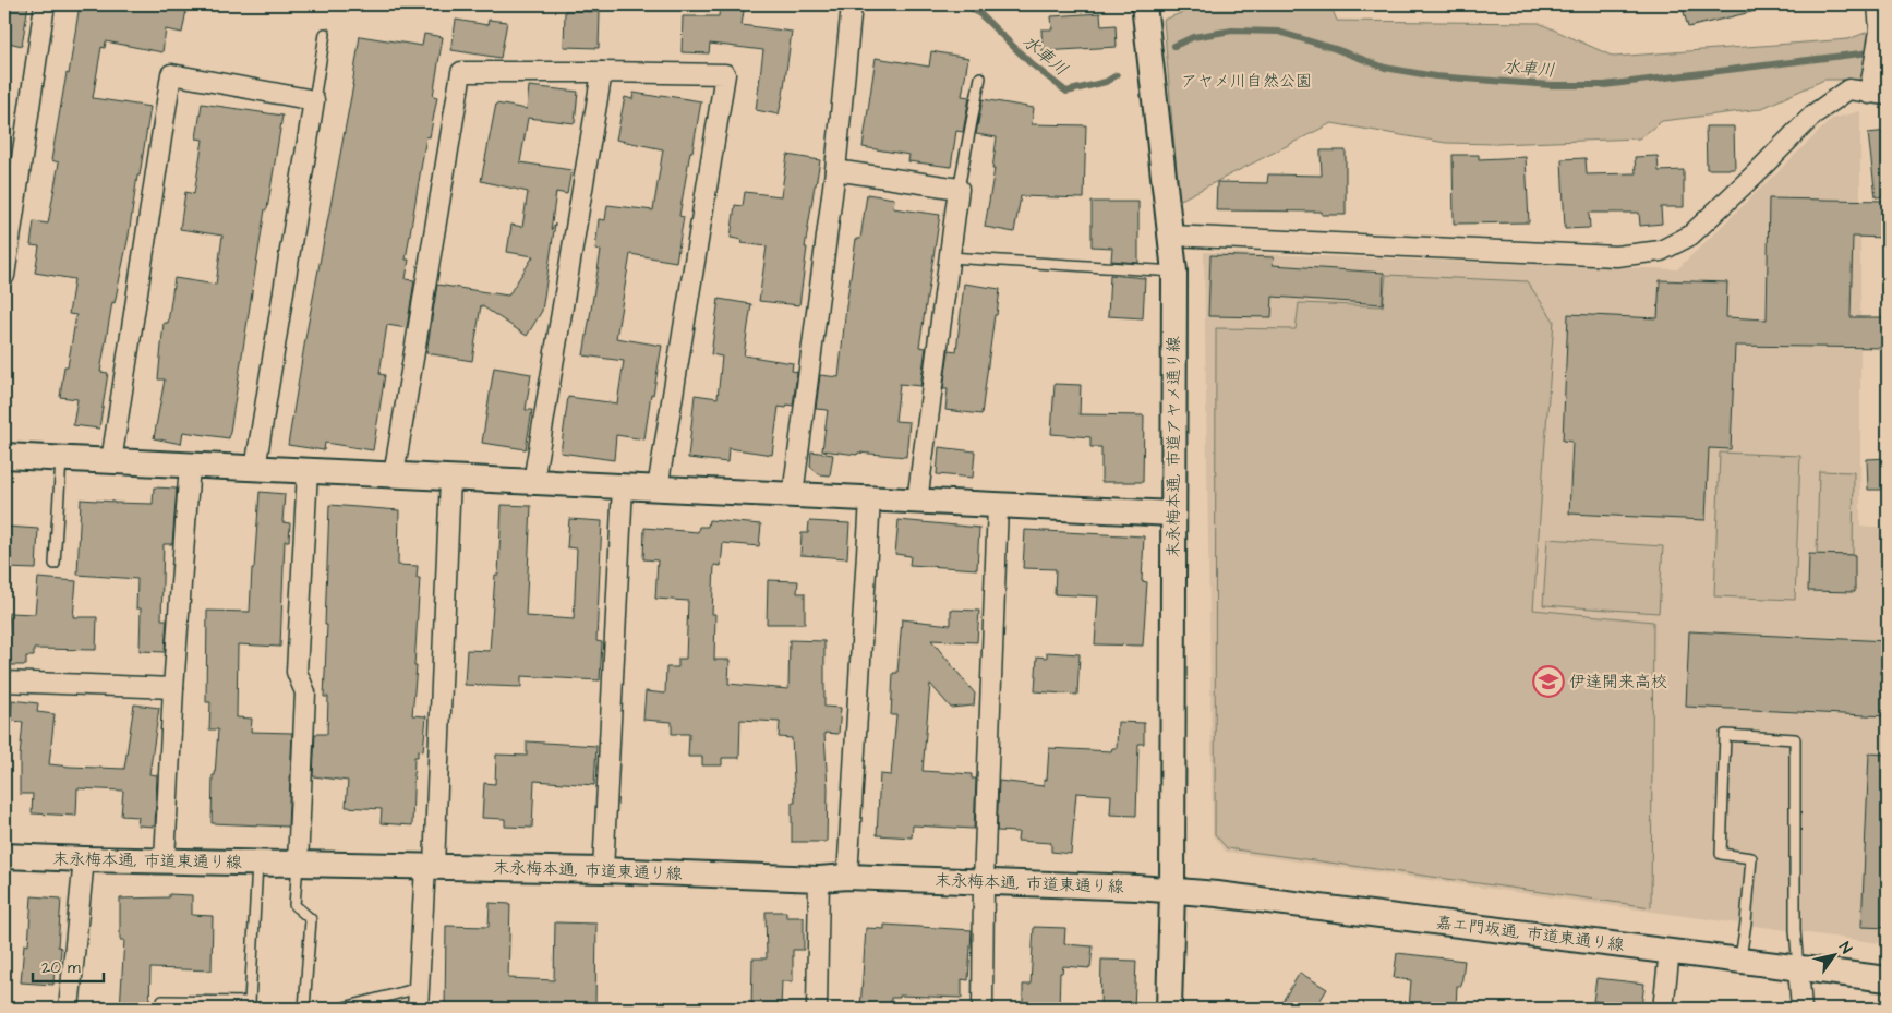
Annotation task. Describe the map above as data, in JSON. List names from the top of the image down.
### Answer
{
  "streets": {
    "street": ["末永梅本通, 市道アヤメ通り線", "末永梅本通, 市道東通り線", "嘉エ門坂通, 市道東通り線"]
  },
  "crossings": [
    ["末永梅本通, 市道アヤメ通り線", "末永梅本通, 市道東通り線"],
    ["末永梅本通, 市道アヤメ通り線", "嘉エ門坂通, 市道東通り線"],
    ["末永梅本通, 市道東通り線", "嘉エ門坂通, 市道東通り線"]
  ],
  "water": ["水車川"],
  "parks": ["アヤメ川自然公園"],
  "places": {
    "school or university": ["伊達開来高校"]
  },
  "scale_bar": "20 m",
  "north": "top right"
}
